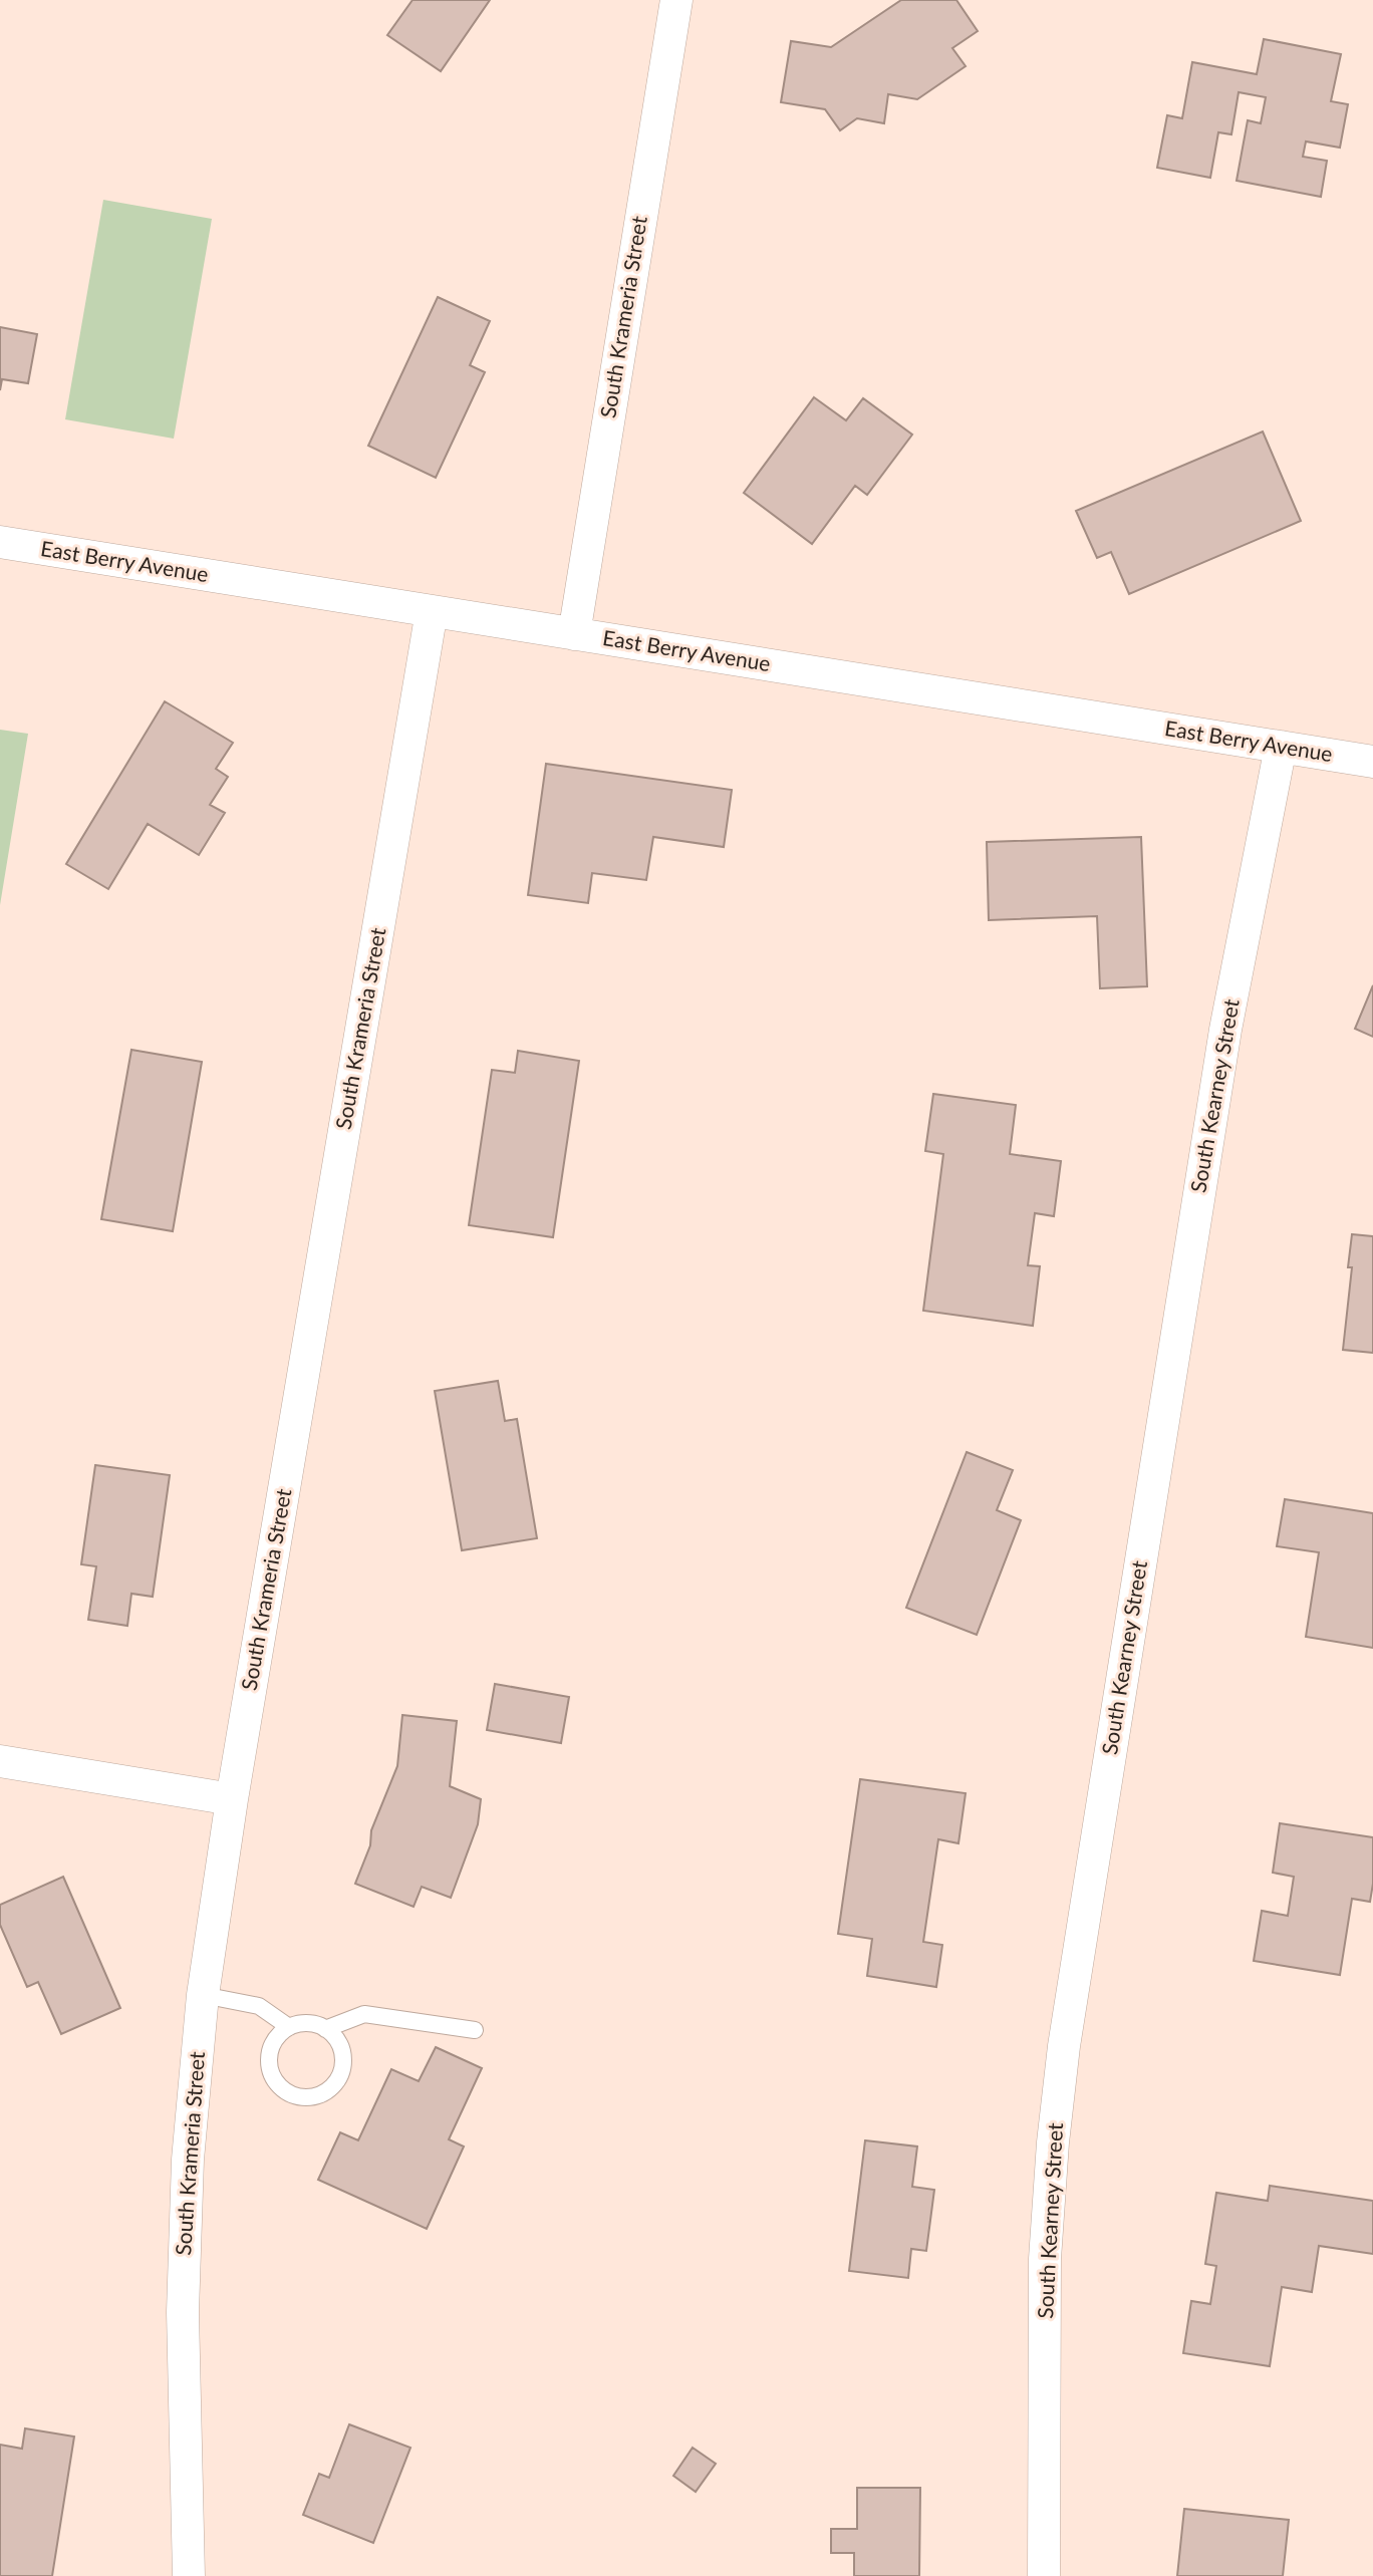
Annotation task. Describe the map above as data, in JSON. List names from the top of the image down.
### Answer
{
  "streets": {
    "street": ["South Krameria Street", "East Berry Avenue", "South Kearney Street"]
  },
  "crossings": [
    ["South Krameria Street", "East Berry Avenue"],
    ["East Berry Avenue", "South Kearney Street"]
  ]
}
